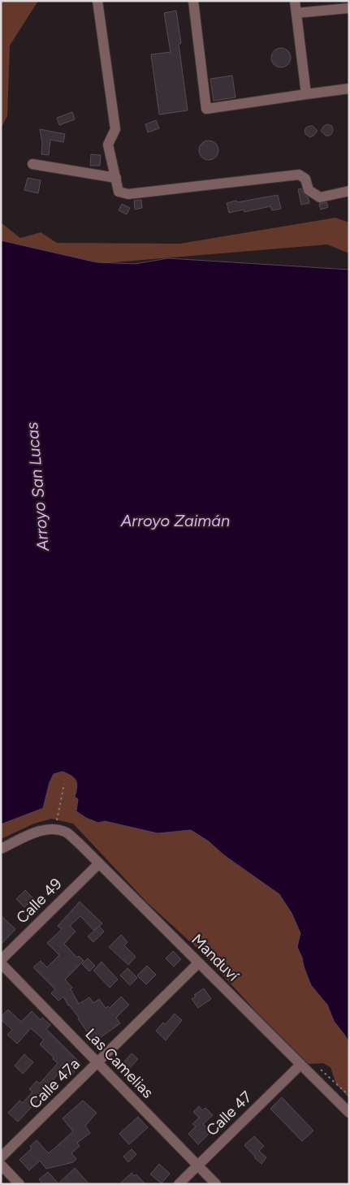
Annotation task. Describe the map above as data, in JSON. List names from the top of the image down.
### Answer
{
  "streets": {
    "street": [
      "Calle 49",
      "Manduví",
      "Las Camelias",
      "Calle 47a",
      "Calle 47"
    ]
  },
  "crossings": [
    ["Calle 49", "Manduví"],
    ["Manduví", "Calle 47a"],
    ["Manduví", "Calle 47"],
    ["Las Camelias", "Calle 47a"],
    ["Las Camelias", "Calle 47"]
  ],
  "water": ["Arroyo San Lucas", "Arroyo Zaimán"]
}
